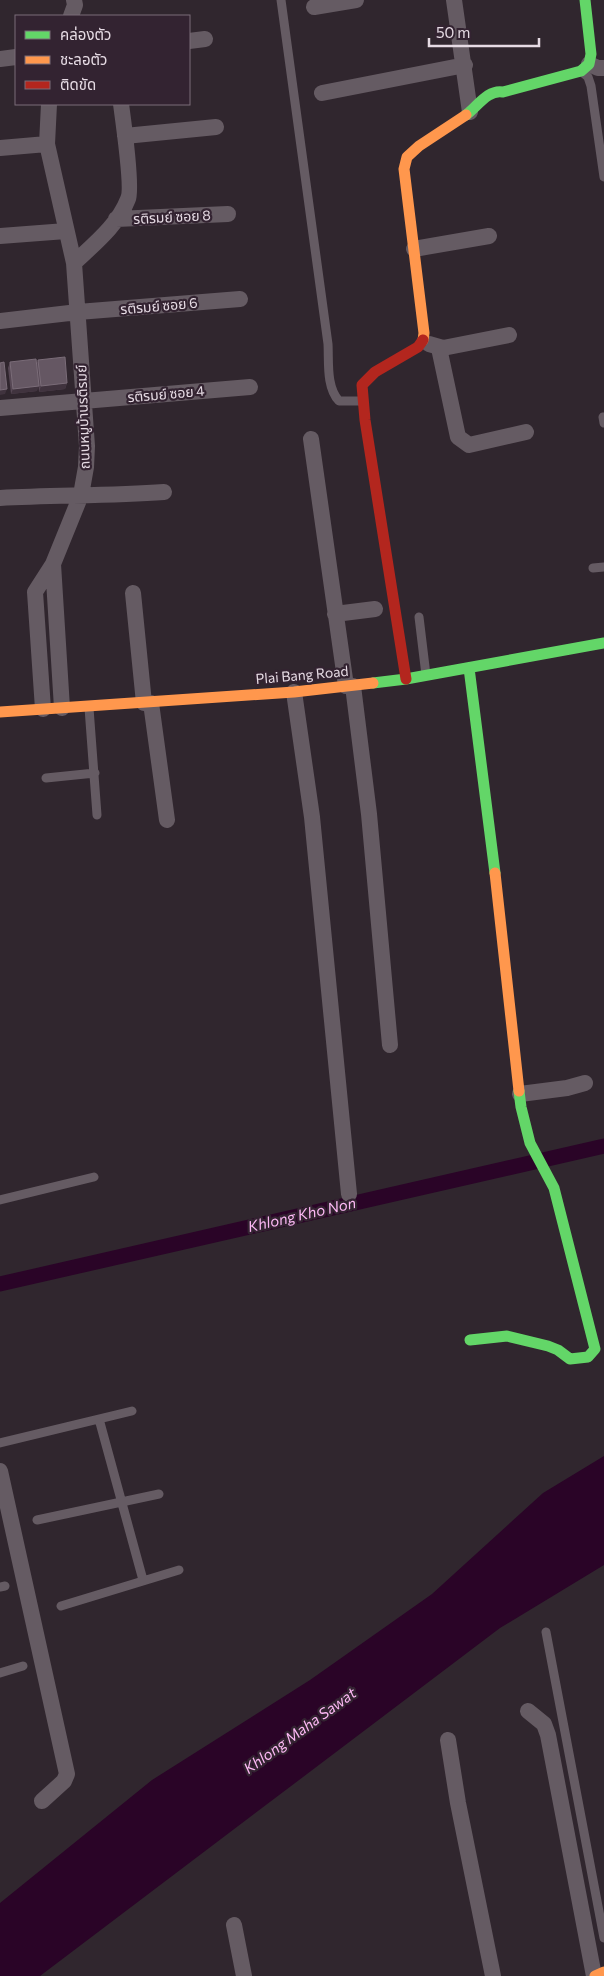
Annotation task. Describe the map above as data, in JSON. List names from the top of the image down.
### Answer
{
  "streets": {
    "street": [
      "รติรมย์ ซอย 8",
      "รติรมย์ ซอย 6",
      "รติรมย์ ซอย 4",
      "ถนนหมูบ้านรติรมย์",
      "Plai Bang Road"
    ]
  },
  "crossings": [
    ["รติรมย์ ซอย 6", "ถนนหมูบ้านรติรมย์"],
    ["รติรมย์ ซอย 4", "ถนนหมูบ้านรติรมย์"],
    ["ถนนหมูบ้านรติรมย์", "Plai Bang Road"]
  ],
  "water": ["Khlong Kho Non", "Khlong Maha Sawat"],
  "legend": ["คล่องตัว", "ชะลอตัว", "ติดขัด"],
  "scale_bar": "50 m"
}
